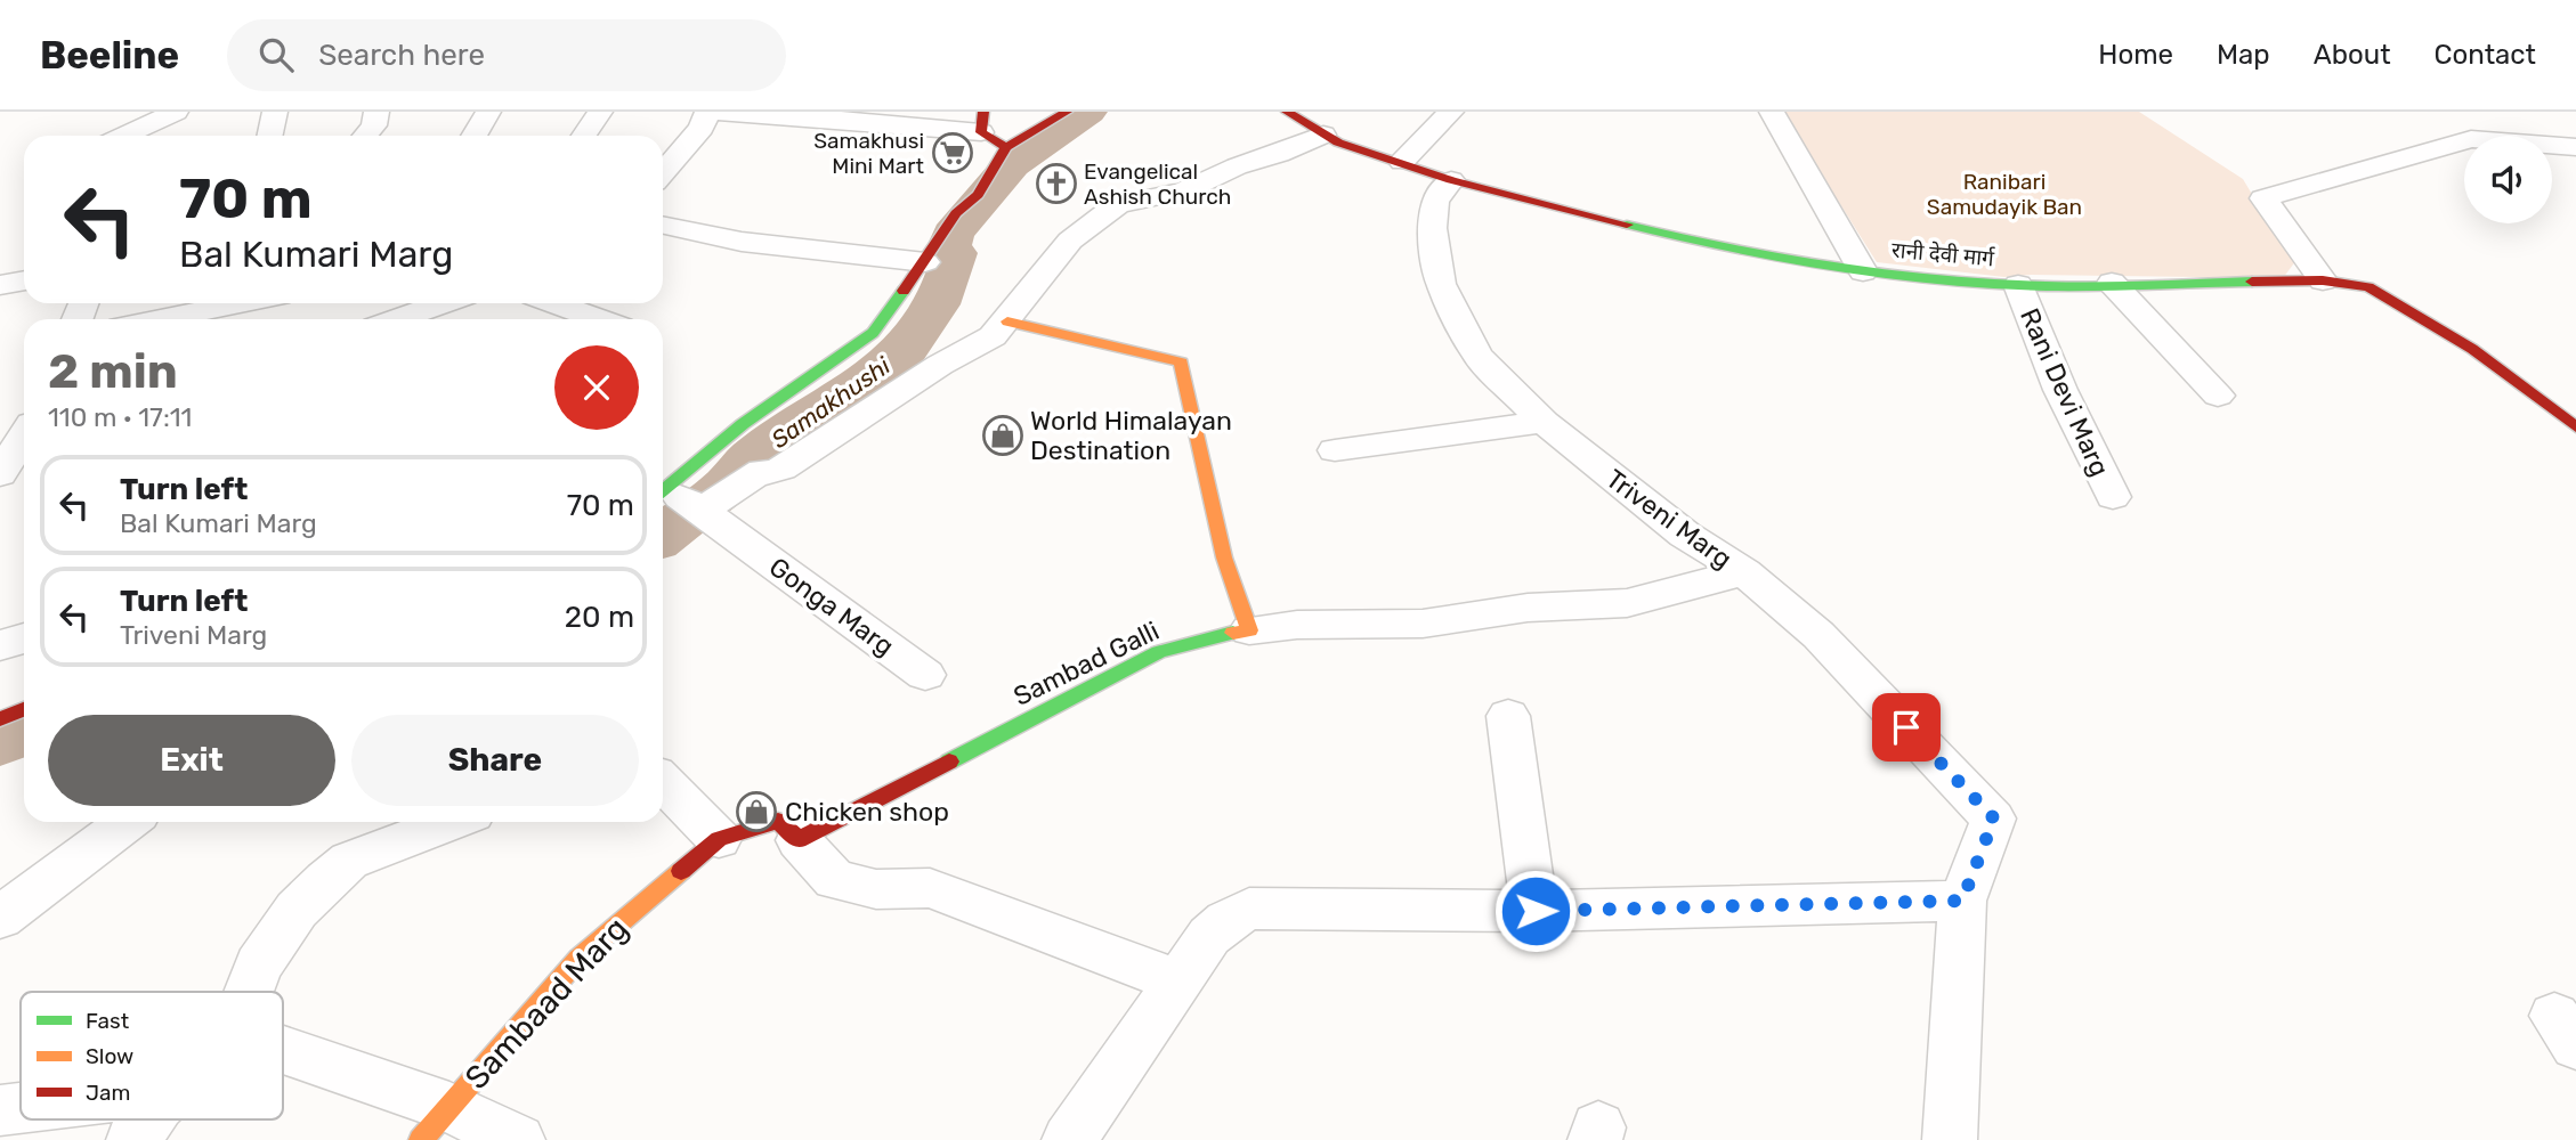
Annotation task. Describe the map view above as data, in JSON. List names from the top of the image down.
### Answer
{
  "streets": {
    "street": [
      "रानी देवी मार्ग",
      "Rani Devi Marg",
      "Triveni Marg",
      "Gonga Marg",
      "Sambad Galli",
      "Sambaad Marg"
    ]
  },
  "crossings": [
    ["रानी देवी मार्ग", "Rani Devi Marg"],
    ["रानी देवी मार्ग", "Triveni Marg"]
  ],
  "water": ["Samakhushi"],
  "parks": ["Ranibari Samudayik Ban"],
  "places": {
    "supermarket": ["Samakhusi Mini Mart"],
    "church": ["Evangelical Ashish Church"],
    "shop": ["World Himalayan Destination", "Chicken shop"]
  },
  "legend": ["Fast", "Slow", "Jam"],
  "page": {
    "header": "Beeline",
    "search": "Search here",
    "nav": [
      "Home",
      "Map",
      "About",
      "Contact"
    ],
    "turn": ["70 m", "Bal Kumari Marg"],
    "heading": ["2 min", "110 m · 17:11"],
    "list": [
      {
        "name": "Turn left",
        "note": "Bal Kumari Marg",
        "value": "70 m"
      },
      {
        "name": "Turn left",
        "note": "Triveni Marg",
        "value": "20 m"
      }
    ],
    "buttons": ["Exit", "Share"]
  }
}
